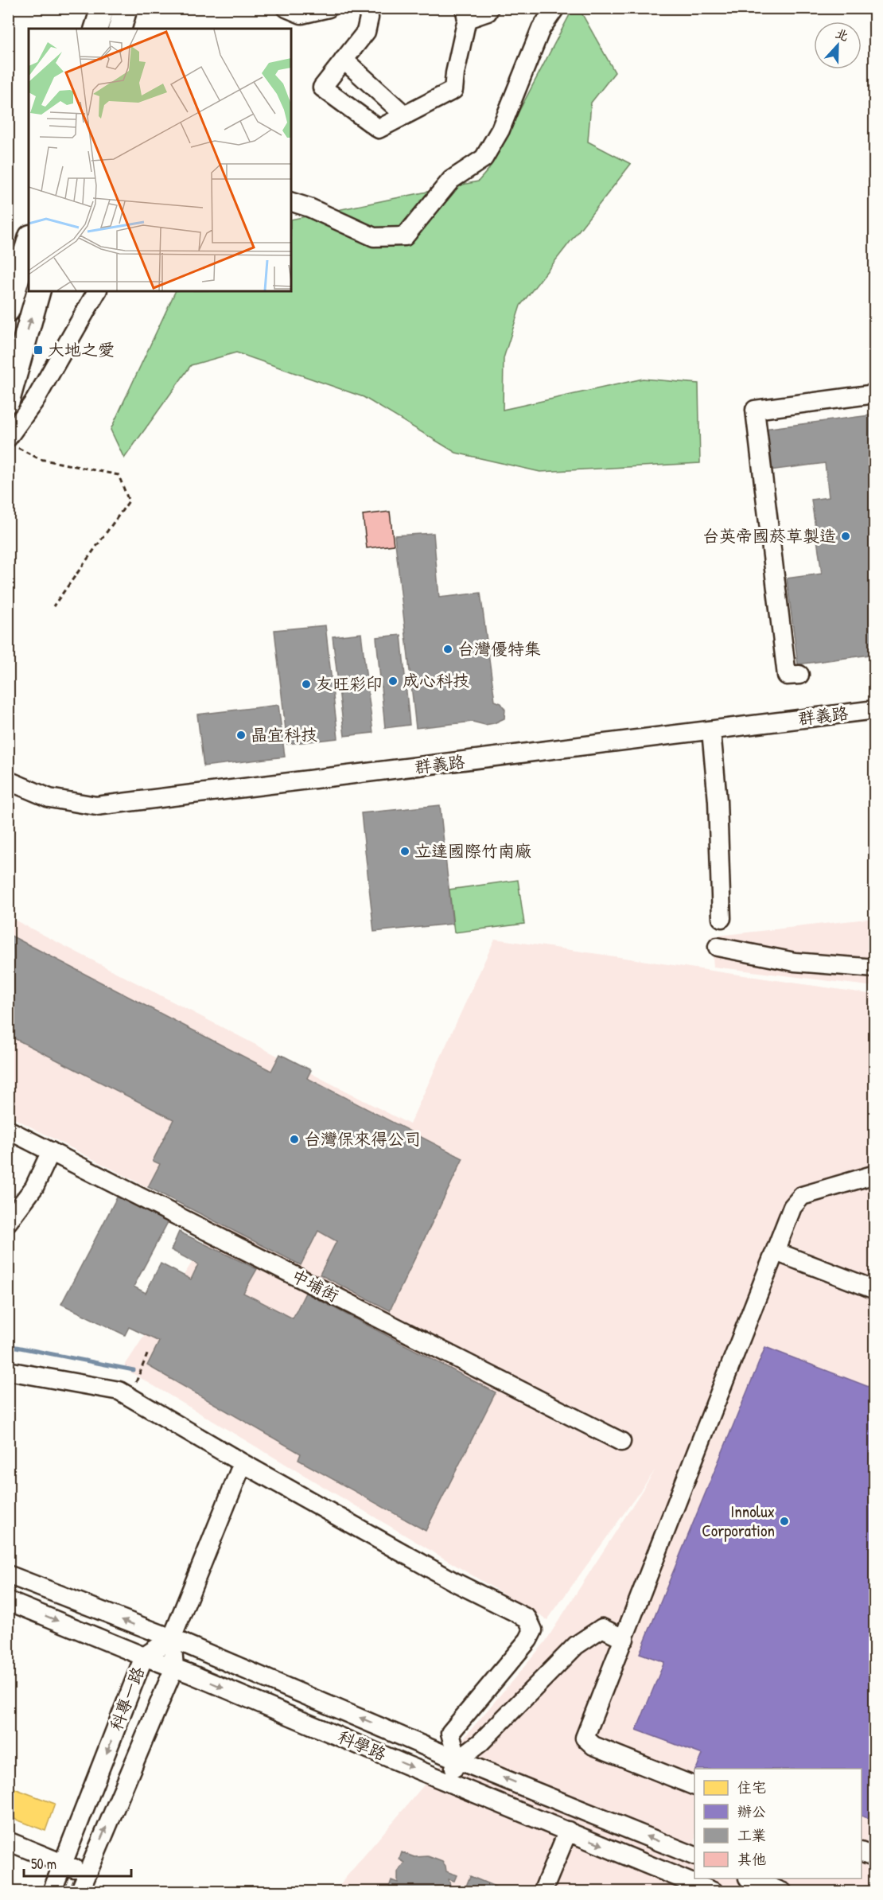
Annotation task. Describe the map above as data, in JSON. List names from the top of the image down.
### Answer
{
  "streets": {
    "street": [
      "群義路",
      "中埔街",
      "科專一路",
      "科學路"
    ]
  },
  "crossings": [
    ["科專一路", "科學路"]
  ],
  "places": {
    "transit": ["大地之愛"],
    "other": [
      "台英帝國菸草製造",
      "台灣優特集",
      "成心科技",
      "友旺彩印",
      "晶宜科技",
      "立達國際竹南廠",
      "台灣保來得公司",
      "Innolux Corporation"
    ]
  },
  "legend": [
    "住宅",
    "辦公",
    "工業",
    "其他"
  ],
  "scale_bar": "50 m",
  "north": "top"
}
